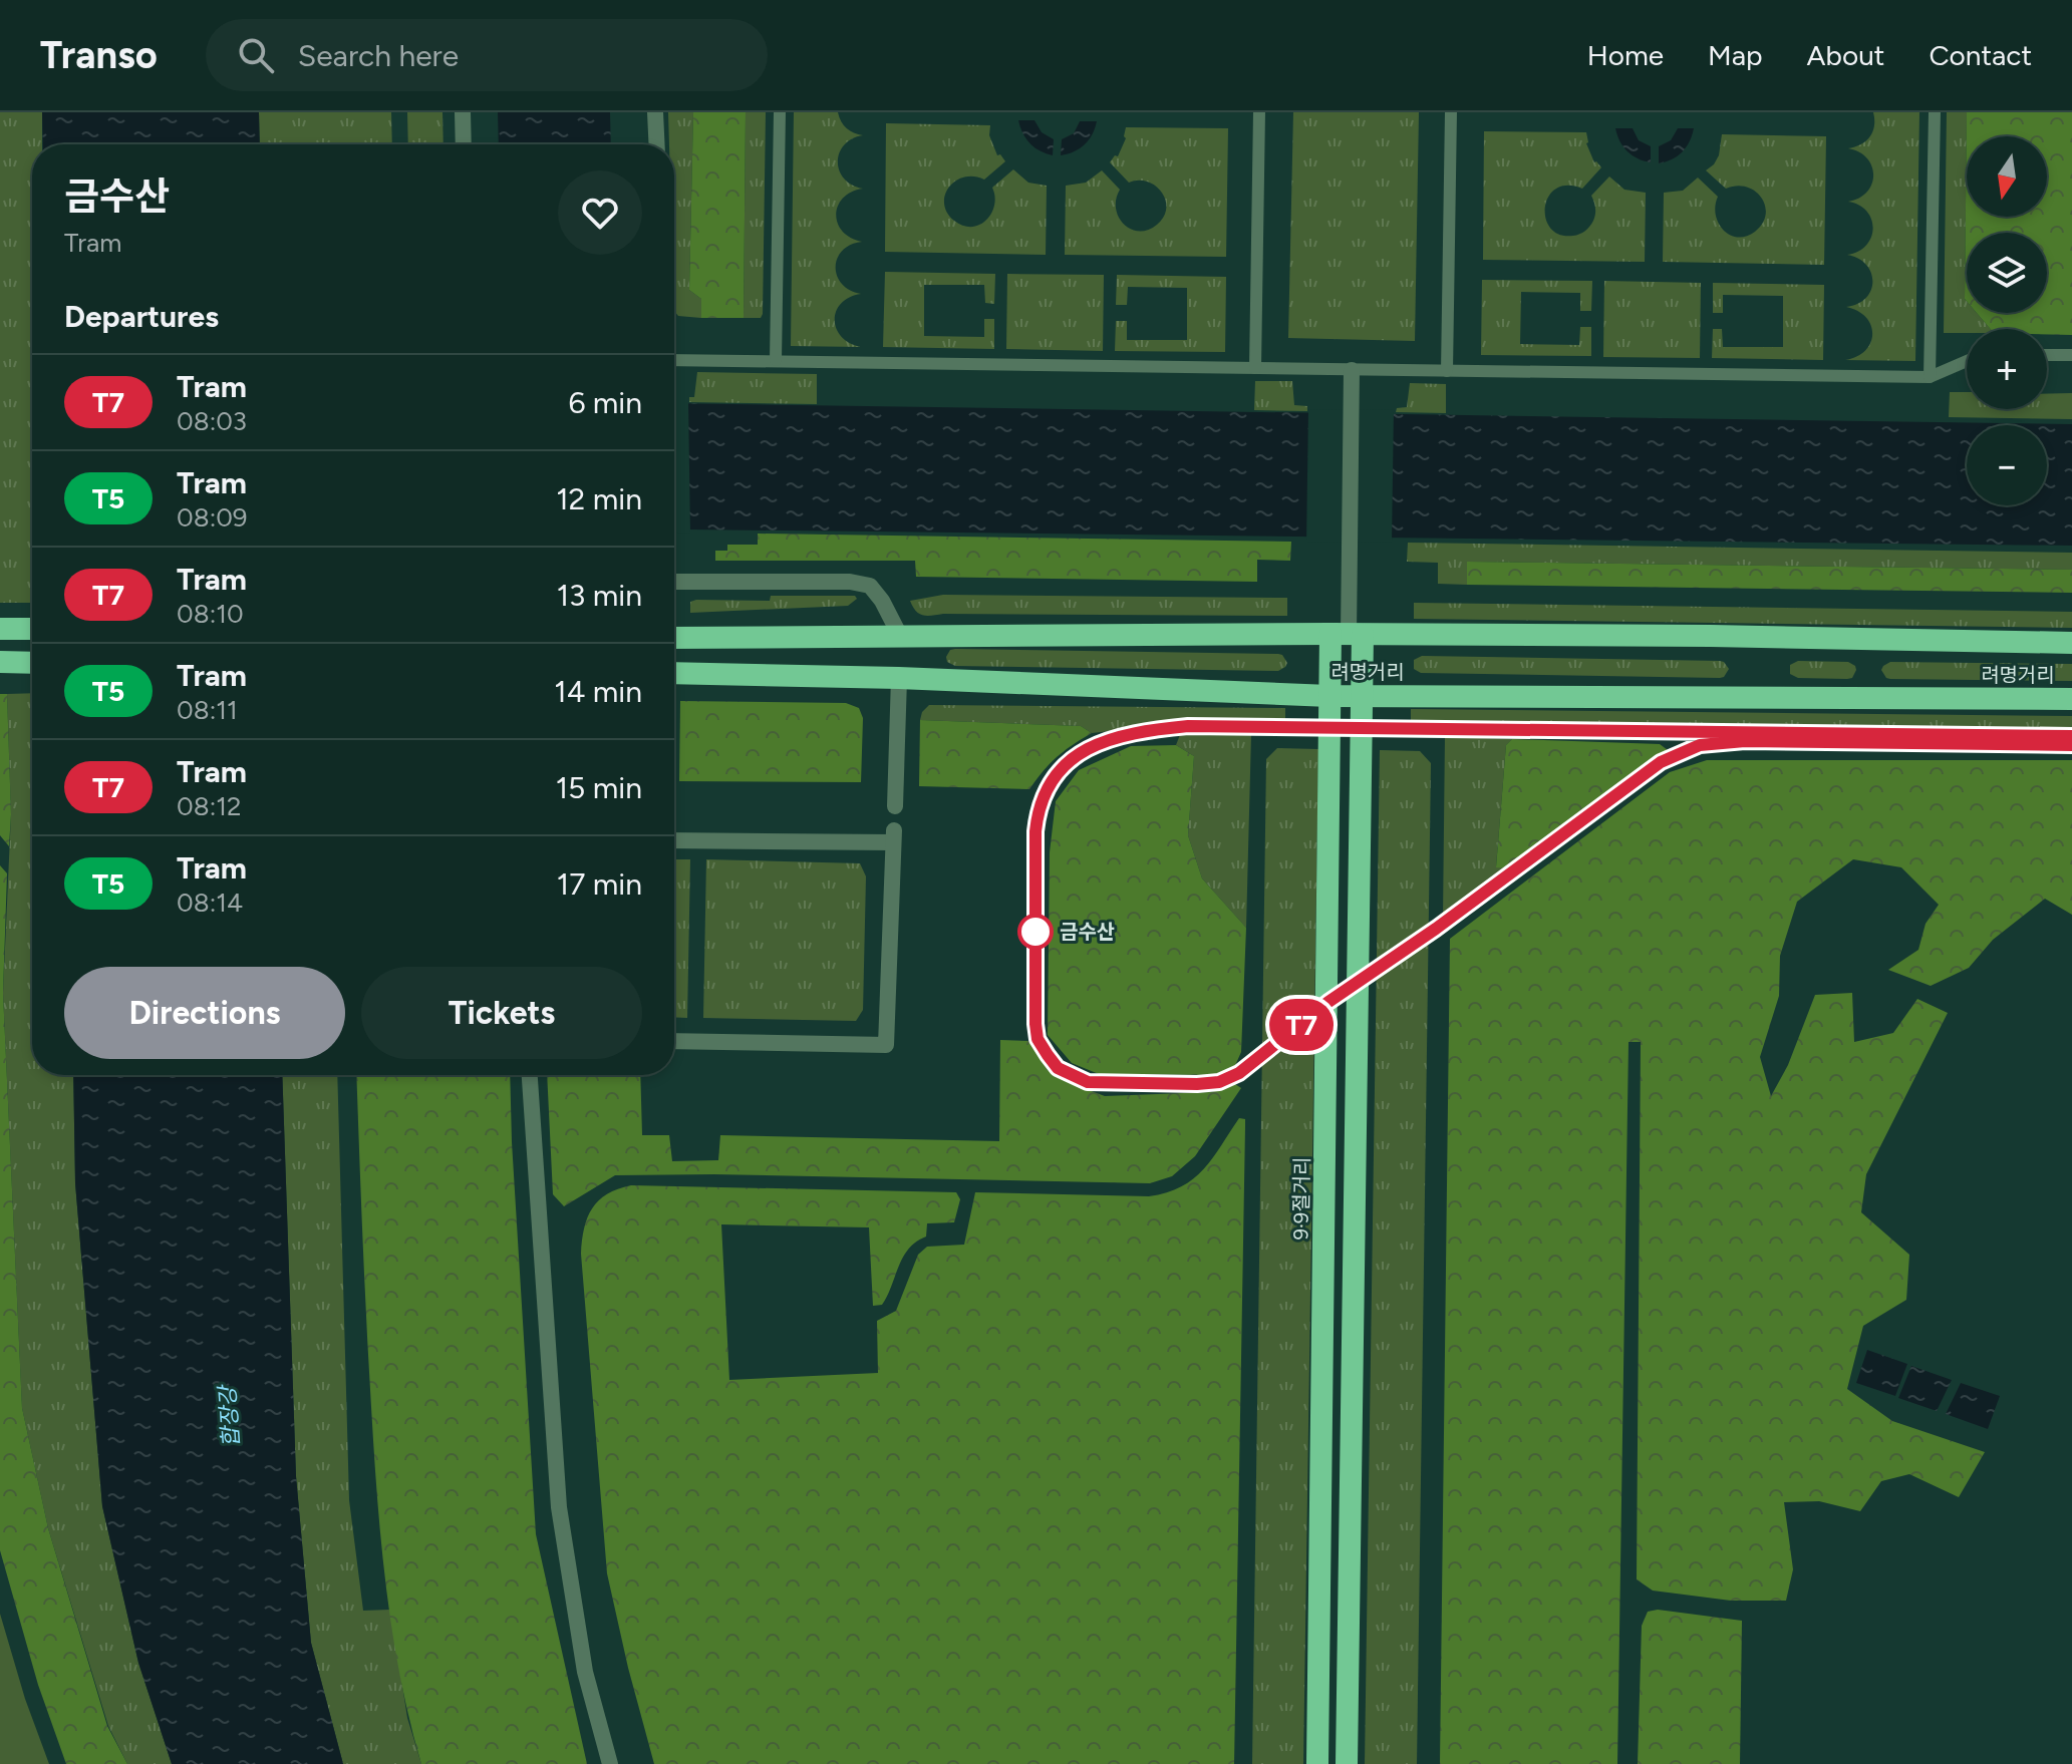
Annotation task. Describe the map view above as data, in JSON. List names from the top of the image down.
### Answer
{
  "streets": {
    "highway": ["려명거리", "9·9절거리"]
  },
  "crossings": [
    ["려명거리", "9·9절거리"]
  ],
  "water": ["합장강"],
  "places": ["금수산"],
  "lines": ["tram line T7"],
  "north": "bottom",
  "page": {
    "header": "Transo",
    "search": "Search here",
    "nav": [
      "Home",
      "Map",
      "About",
      "Contact"
    ],
    "on_map": "T7",
    "map_buttons": ["+", "−"],
    "heading": [
      ["금수산", "Tram"],
      "Departures"
    ],
    "list": [
      {
        "mark": "T7",
        "name": "Tram",
        "note": "08:03",
        "value": "6 min"
      },
      {
        "mark": "T5",
        "name": "Tram",
        "note": "08:09",
        "value": "12 min"
      },
      {
        "mark": "T7",
        "name": "Tram",
        "note": "08:10",
        "value": "13 min"
      },
      {
        "mark": "T5",
        "name": "Tram",
        "note": "08:11",
        "value": "14 min"
      },
      {
        "mark": "T7",
        "name": "Tram",
        "note": "08:12",
        "value": "15 min"
      },
      {
        "mark": "T5",
        "name": "Tram",
        "note": "08:14",
        "value": "17 min"
      }
    ],
    "buttons": ["Directions", "Tickets"]
  }
}
